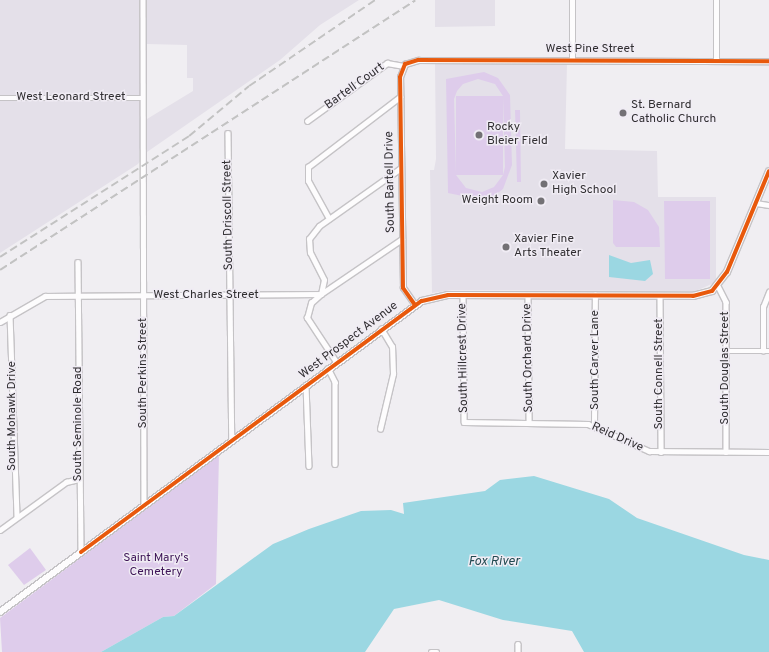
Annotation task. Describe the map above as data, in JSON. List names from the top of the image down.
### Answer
{
  "streets": {
    "main road": ["West Prospect Avenue"],
    "street": [
      "West Pine Street",
      "Bartell Court",
      "West Leonard Street",
      "South Bartell Drive",
      "South Driscoll Street",
      "West Charles Street",
      "South Hillcrest Drive",
      "South Orchard Drive",
      "South Carver Lane",
      "South Douglas Street",
      "South Perkins Street",
      "South Connell Street",
      "South Mohawk Drive",
      "South Seminole Road",
      "Reid Drive"
    ]
  },
  "crossings": [
    ["West Pine Street", "Bartell Court"],
    ["West Pine Street", "South Bartell Drive"],
    ["Bartell Court", "South Bartell Drive"],
    ["West Leonard Street", "South Perkins Street"],
    ["South Bartell Drive", "West Prospect Avenue"],
    ["South Driscoll Street", "West Charles Street"],
    ["South Driscoll Street", "West Prospect Avenue"],
    ["West Charles Street", "South Perkins Street"],
    ["West Charles Street", "South Mohawk Drive"],
    ["West Charles Street", "South Seminole Road"],
    ["West Prospect Avenue", "South Hillcrest Drive"],
    ["West Prospect Avenue", "South Orchard Drive"],
    ["West Prospect Avenue", "South Carver Lane"],
    ["West Prospect Avenue", "South Douglas Street"],
    ["West Prospect Avenue", "South Perkins Street"],
    ["West Prospect Avenue", "South Connell Street"],
    ["West Prospect Avenue", "South Seminole Road"],
    ["South Hillcrest Drive", "Reid Drive"],
    ["South Orchard Drive", "Reid Drive"],
    ["South Carver Lane", "Reid Drive"],
    ["South Douglas Street", "Reid Drive"],
    ["South Connell Street", "Reid Drive"]
  ],
  "water": ["Fox River"],
  "parks": ["Saint Mary's Cemetery"],
  "places": [
    "St. Bernard Catholic Church",
    "Rocky Bleier Field",
    "Xavier High School",
    "Weight Room",
    "Xavier Fine Arts Theater"
  ]
}
